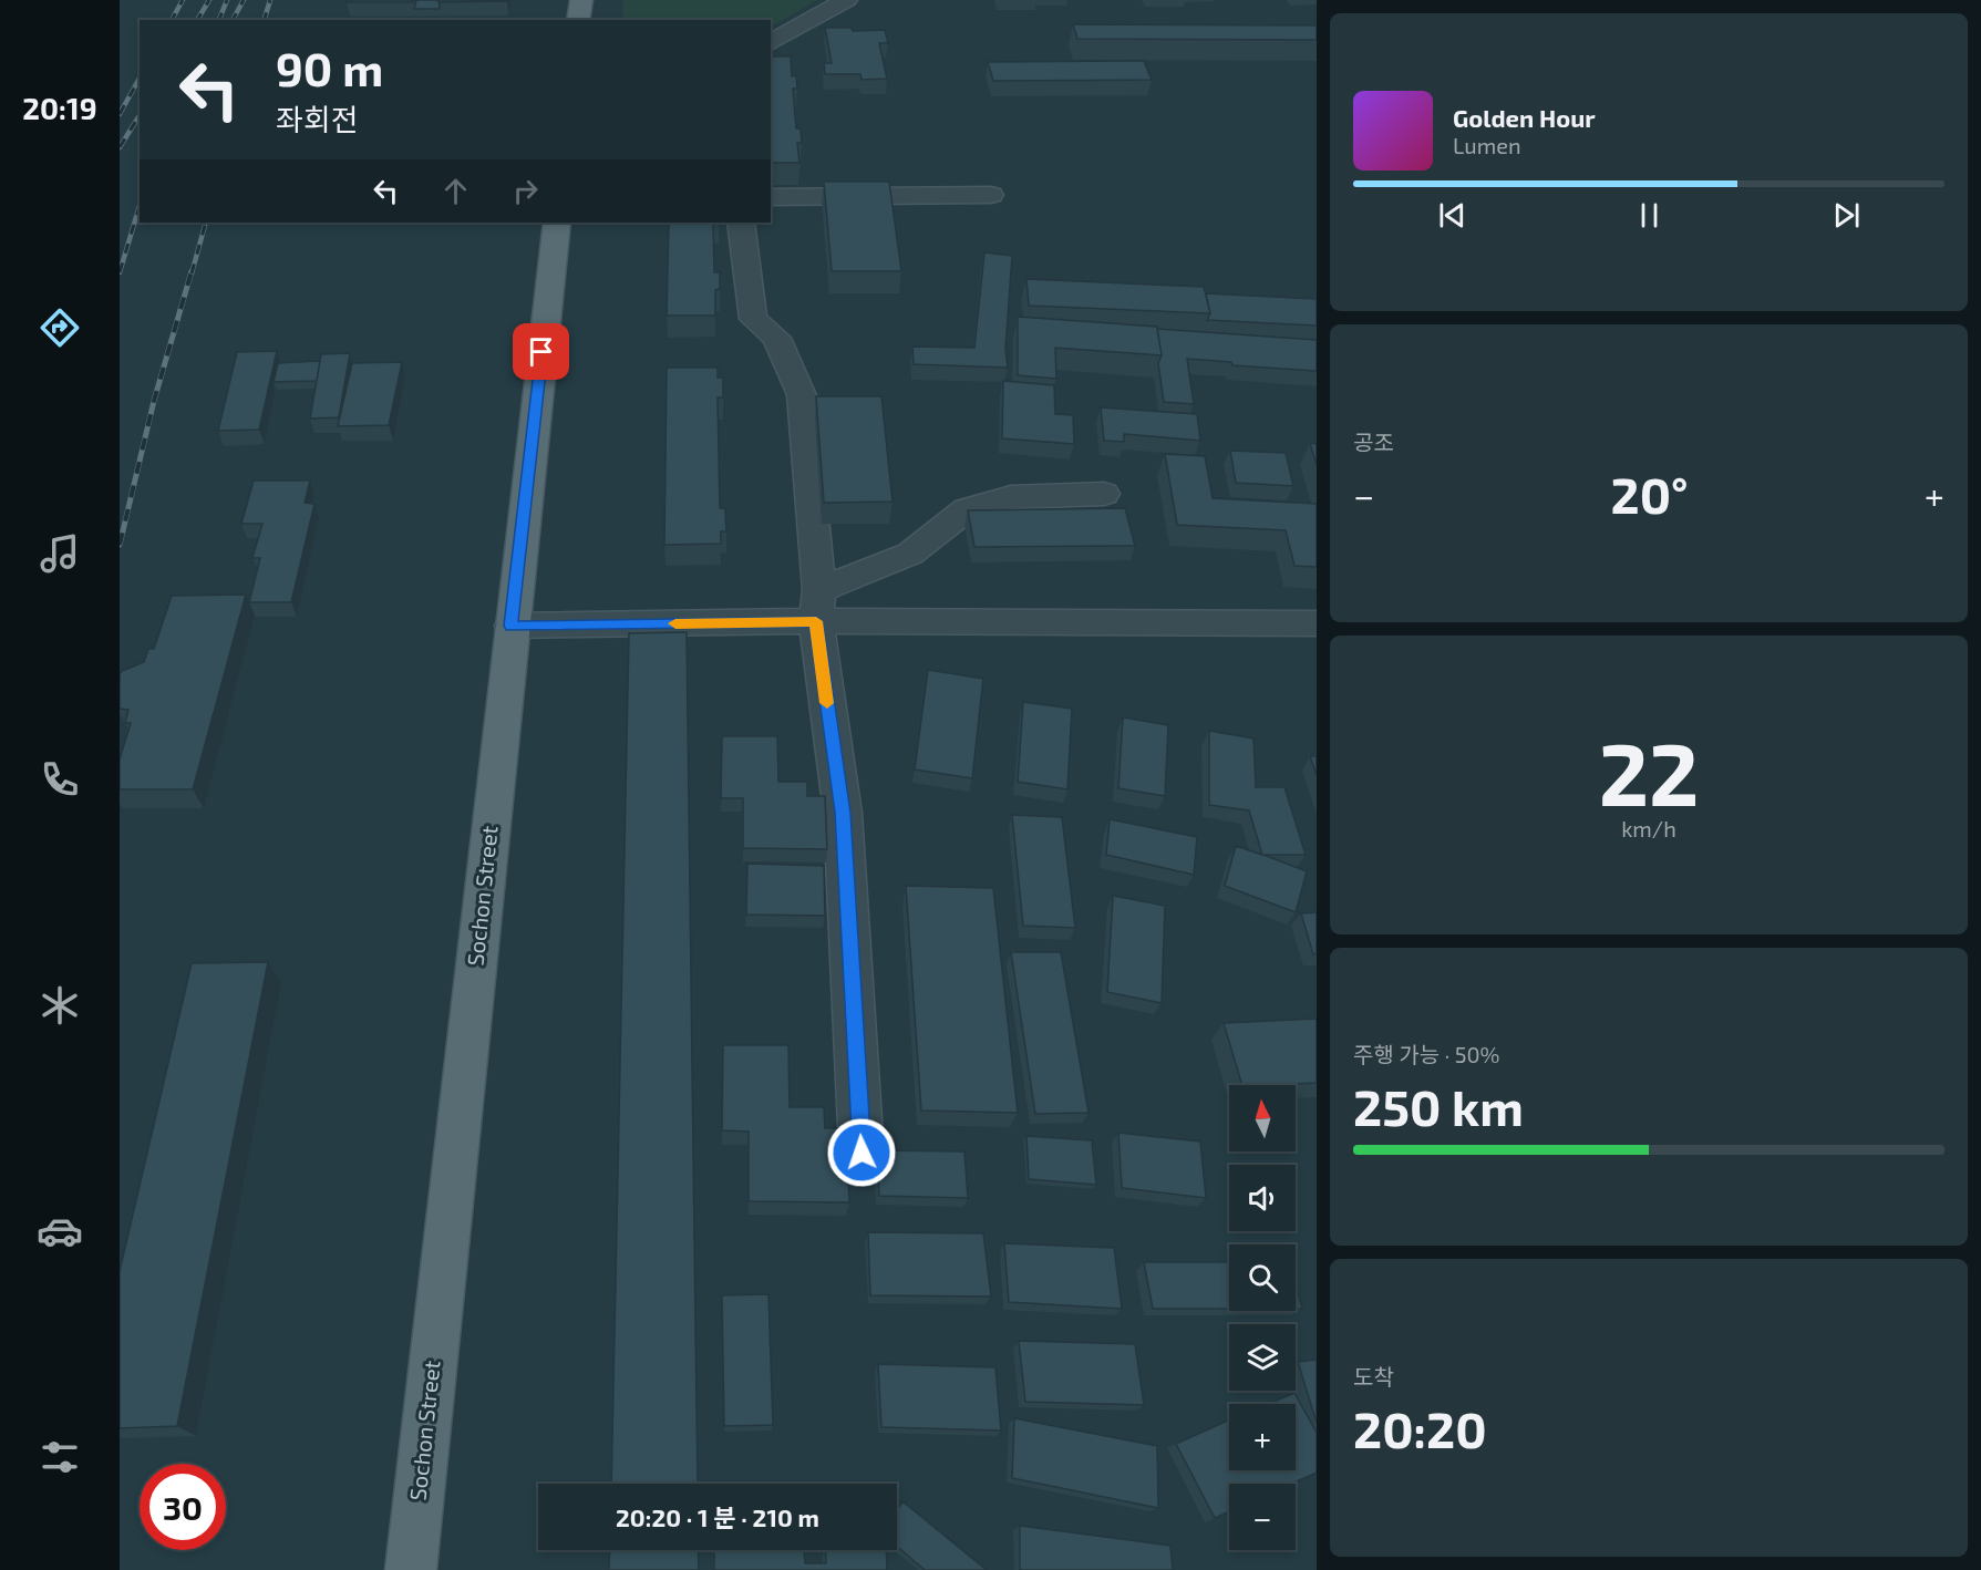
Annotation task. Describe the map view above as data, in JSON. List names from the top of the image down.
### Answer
{
  "streets": {
    "main road": ["Sochon Street"]
  },
  "north": "top",
  "page": {
    "tabs": "20:19",
    "turn": ["90 m", "좌회전"],
    "song": ["Golden Hour", "Lumen"],
    "tile": [
      "공조",
      ["22", "km/h"],
      ["주행 가능 · 50%", "250 km"],
      ["도착", "20:20"]
    ],
    "heat": ["−", "20°", "+"],
    "map_buttons": ["+", "−"],
    "limit": "30",
    "trip": "20:20 · 1 분 · 210 m"
  }
}
